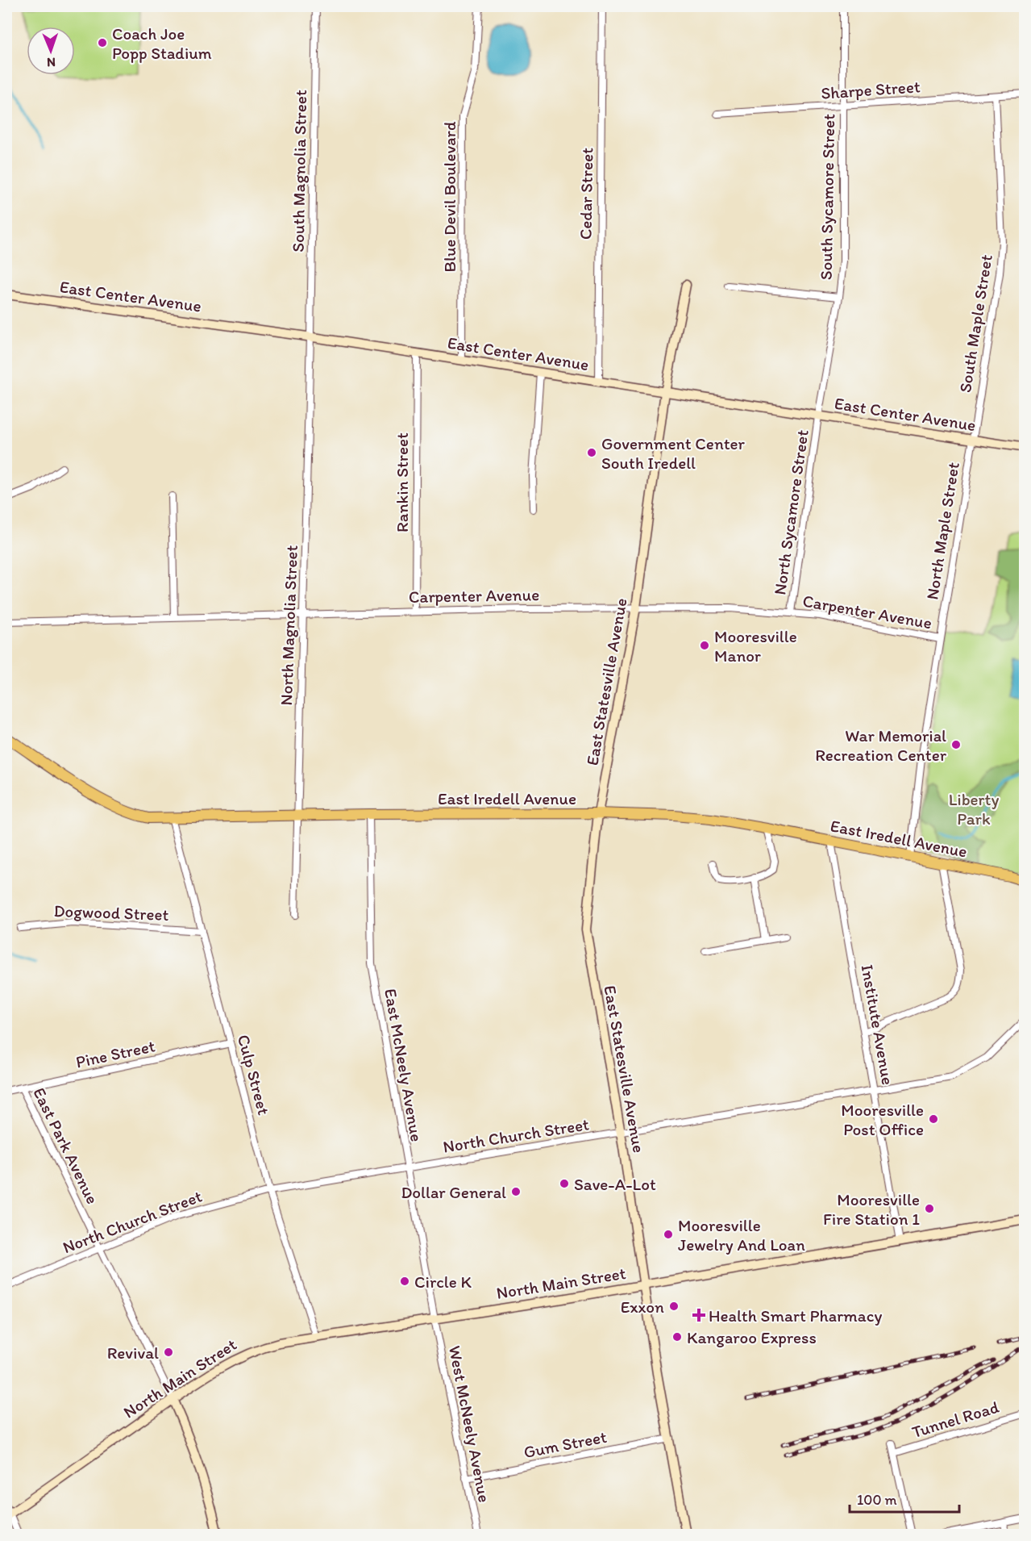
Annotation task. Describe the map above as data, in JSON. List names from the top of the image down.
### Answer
{
  "streets": {
    "main road": ["East Iredell Avenue"],
    "street": [
      "Sharpe Street",
      "South Magnolia Street",
      "Cedar Street",
      "Blue Devil Boulevard",
      "South Sycamore Street",
      "East Center Avenue",
      "South Maple Street",
      "Rankin Street",
      "North Sycamore Street",
      "North Maple Street",
      "Carpenter Avenue",
      "North Magnolia Street",
      "East Statesville Avenue",
      "Dogwood Street",
      "Institute Avenue",
      "Pine Street",
      "East McNeely Avenue",
      "Culp Street",
      "North Church Street",
      "East Park Avenue",
      "North Main Street",
      "Tunnel Road",
      "West McNeely Avenue",
      "Gum Street"
    ]
  },
  "crossings": [
    ["Sharpe Street", "South Sycamore Street"],
    ["Sharpe Street", "South Maple Street"],
    ["South Magnolia Street", "East Center Avenue"],
    ["South Magnolia Street", "North Magnolia Street"],
    ["Cedar Street", "East Center Avenue"],
    ["Blue Devil Boulevard", "East Center Avenue"],
    ["South Sycamore Street", "East Center Avenue"],
    ["South Sycamore Street", "North Sycamore Street"],
    ["East Center Avenue", "South Maple Street"],
    ["East Center Avenue", "Rankin Street"],
    ["East Center Avenue", "North Sycamore Street"],
    ["East Center Avenue", "North Maple Street"],
    ["East Center Avenue", "North Magnolia Street"],
    ["East Center Avenue", "East Statesville Avenue"],
    ["South Maple Street", "North Maple Street"],
    ["Rankin Street", "Carpenter Avenue"],
    ["North Sycamore Street", "Carpenter Avenue"],
    ["North Maple Street", "Carpenter Avenue"],
    ["North Maple Street", "East Iredell Avenue"],
    ["Carpenter Avenue", "North Magnolia Street"],
    ["Carpenter Avenue", "East Statesville Avenue"],
    ["North Magnolia Street", "East Iredell Avenue"],
    ["East Statesville Avenue", "East Iredell Avenue"],
    ["East Statesville Avenue", "North Church Street"],
    ["East Statesville Avenue", "North Main Street"],
    ["East Statesville Avenue", "Gum Street"],
    ["East Iredell Avenue", "Institute Avenue"],
    ["East Iredell Avenue", "East McNeely Avenue"],
    ["East Iredell Avenue", "Culp Street"],
    ["Dogwood Street", "Culp Street"],
    ["Institute Avenue", "North Church Street"],
    ["Institute Avenue", "North Main Street"],
    ["Pine Street", "Culp Street"],
    ["Pine Street", "East Park Avenue"],
    ["East McNeely Avenue", "North Church Street"],
    ["East McNeely Avenue", "North Main Street"],
    ["East McNeely Avenue", "West McNeely Avenue"],
    ["Culp Street", "North Church Street"],
    ["Culp Street", "North Main Street"],
    ["North Church Street", "East Park Avenue"],
    ["East Park Avenue", "North Main Street"],
    ["North Main Street", "West McNeely Avenue"],
    ["West McNeely Avenue", "Gum Street"]
  ],
  "parks": ["Liberty Park"],
  "places": {
    "other": [
      "Coach Joe Popp Stadium",
      "Government Center South Iredell",
      "Mooresville Manor",
      "War Memorial Recreation Center",
      "Mooresville Post Office",
      "Save-A-Lot",
      "Dollar General",
      "Mooresville Fire Station 1",
      "Mooresville Jewelry And Loan",
      "Circle K",
      "Exxon",
      "Kangaroo Express",
      "Revival"
    ],
    "health": ["Health Smart Pharmacy"]
  },
  "scale_bar": "100 m",
  "north": "bottom"
}
